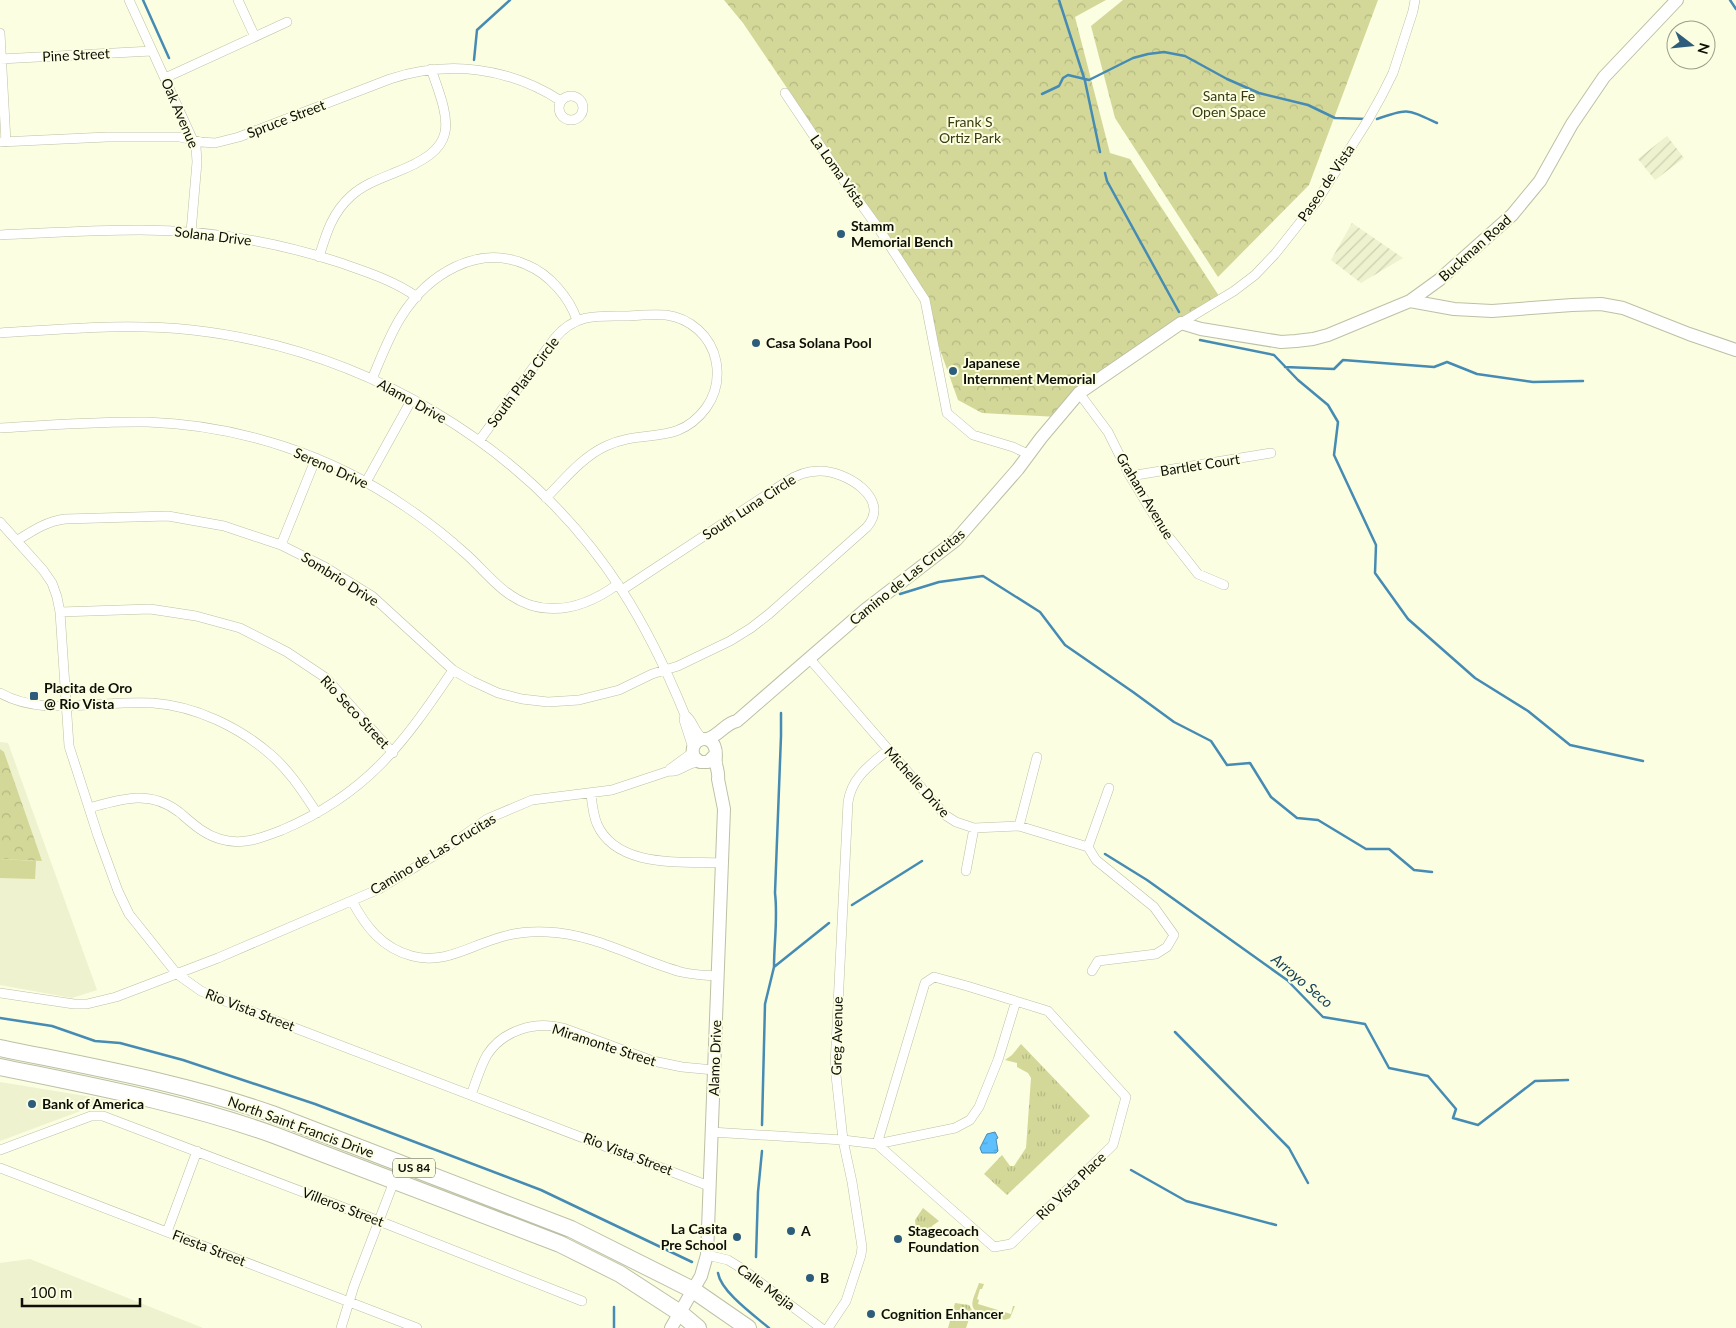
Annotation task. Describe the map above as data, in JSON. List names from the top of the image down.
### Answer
{
  "streets": {
    "highway": ["North Saint Francis Drive", "US 84"],
    "street": [
      "Pine Street",
      "Oak Avenue",
      "Spruce Street",
      "La Loma Vista",
      "Paseo de Vista",
      "Solana Drive",
      "Buckman Road",
      "South Plata Circle",
      "Alamo Drive",
      "Bartlet Court",
      "Sereno Drive",
      "Graham Avenue",
      "South Luna Circle",
      "Camino de Las Crucitas",
      "Sombrio Drive",
      "Rio Seco Street",
      "Michelle Drive",
      "Rio Vista Street",
      "Greg Avenue",
      "Miramonte Street",
      "Rio Vista Place",
      "Villeros Street",
      "Fiesta Street",
      "Calle Mejia"
    ]
  },
  "crossings": [
    ["Pine Street", "Oak Avenue"],
    ["Oak Avenue", "Spruce Street"],
    ["Oak Avenue", "Solana Drive"],
    ["La Loma Vista", "Camino de Las Crucitas"],
    ["Paseo de Vista", "Buckman Road"],
    ["Paseo de Vista", "Camino de Las Crucitas"],
    ["Buckman Road", "Camino de Las Crucitas"],
    ["South Plata Circle", "Alamo Drive"],
    ["Alamo Drive", "Sereno Drive"],
    ["Alamo Drive", "South Luna Circle"],
    ["Alamo Drive", "Camino de Las Crucitas"],
    ["Alamo Drive", "Sombrio Drive"],
    ["Alamo Drive", "Rio Vista Street"],
    ["Alamo Drive", "Miramonte Street"],
    ["Alamo Drive", "North Saint Francis Drive"],
    ["Alamo Drive", "Calle Mejia"],
    ["Bartlet Court", "Graham Avenue"],
    ["Sereno Drive", "South Luna Circle"],
    ["Graham Avenue", "Camino de Las Crucitas"],
    ["South Luna Circle", "Sombrio Drive"],
    ["Camino de Las Crucitas", "Michelle Drive"],
    ["Camino de Las Crucitas", "Rio Vista Street"],
    ["Sombrio Drive", "Rio Vista Street"],
    ["Rio Seco Street", "Rio Vista Street"],
    ["Michelle Drive", "Greg Avenue"],
    ["Rio Vista Street", "Miramonte Street"]
  ],
  "water": ["Arroyo Seco"],
  "parks": ["Santa Fe Open Space", "Frank S Ortiz Park"],
  "places": {
    "other": [
      "Stamm Memorial Bench",
      "Casa Solana Pool",
      "Japanese Internment Memorial",
      "Bank of America",
      "A",
      "La Casita Pre School",
      "Stagecoach Foundation",
      "B",
      "Cognition Enhancer"
    ],
    "transit": ["Placita de Oro @ Rio Vista"]
  },
  "scale_bar": "100 m",
  "north": "right"
}
